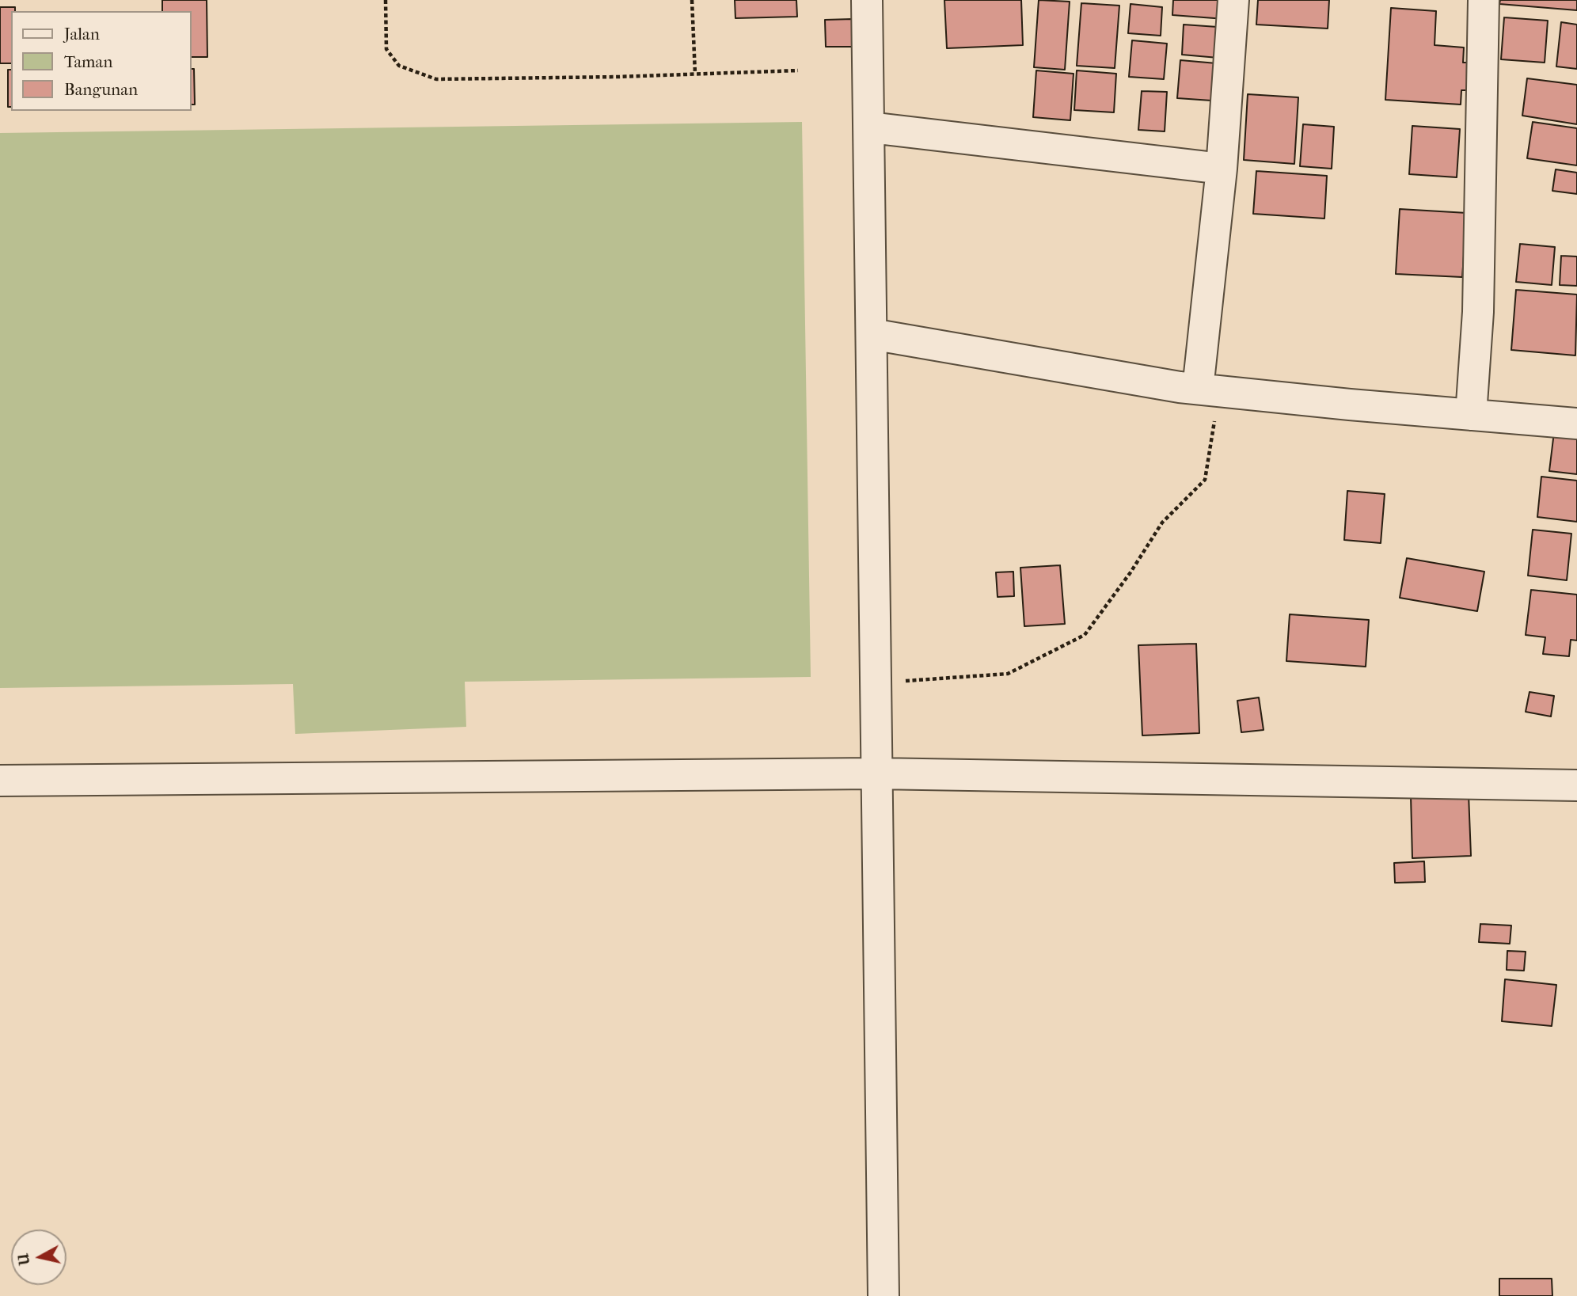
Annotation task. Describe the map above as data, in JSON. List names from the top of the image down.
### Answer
{
  "legend": ["Jalan", "Taman", "Bangunan"],
  "north": "left"
}
